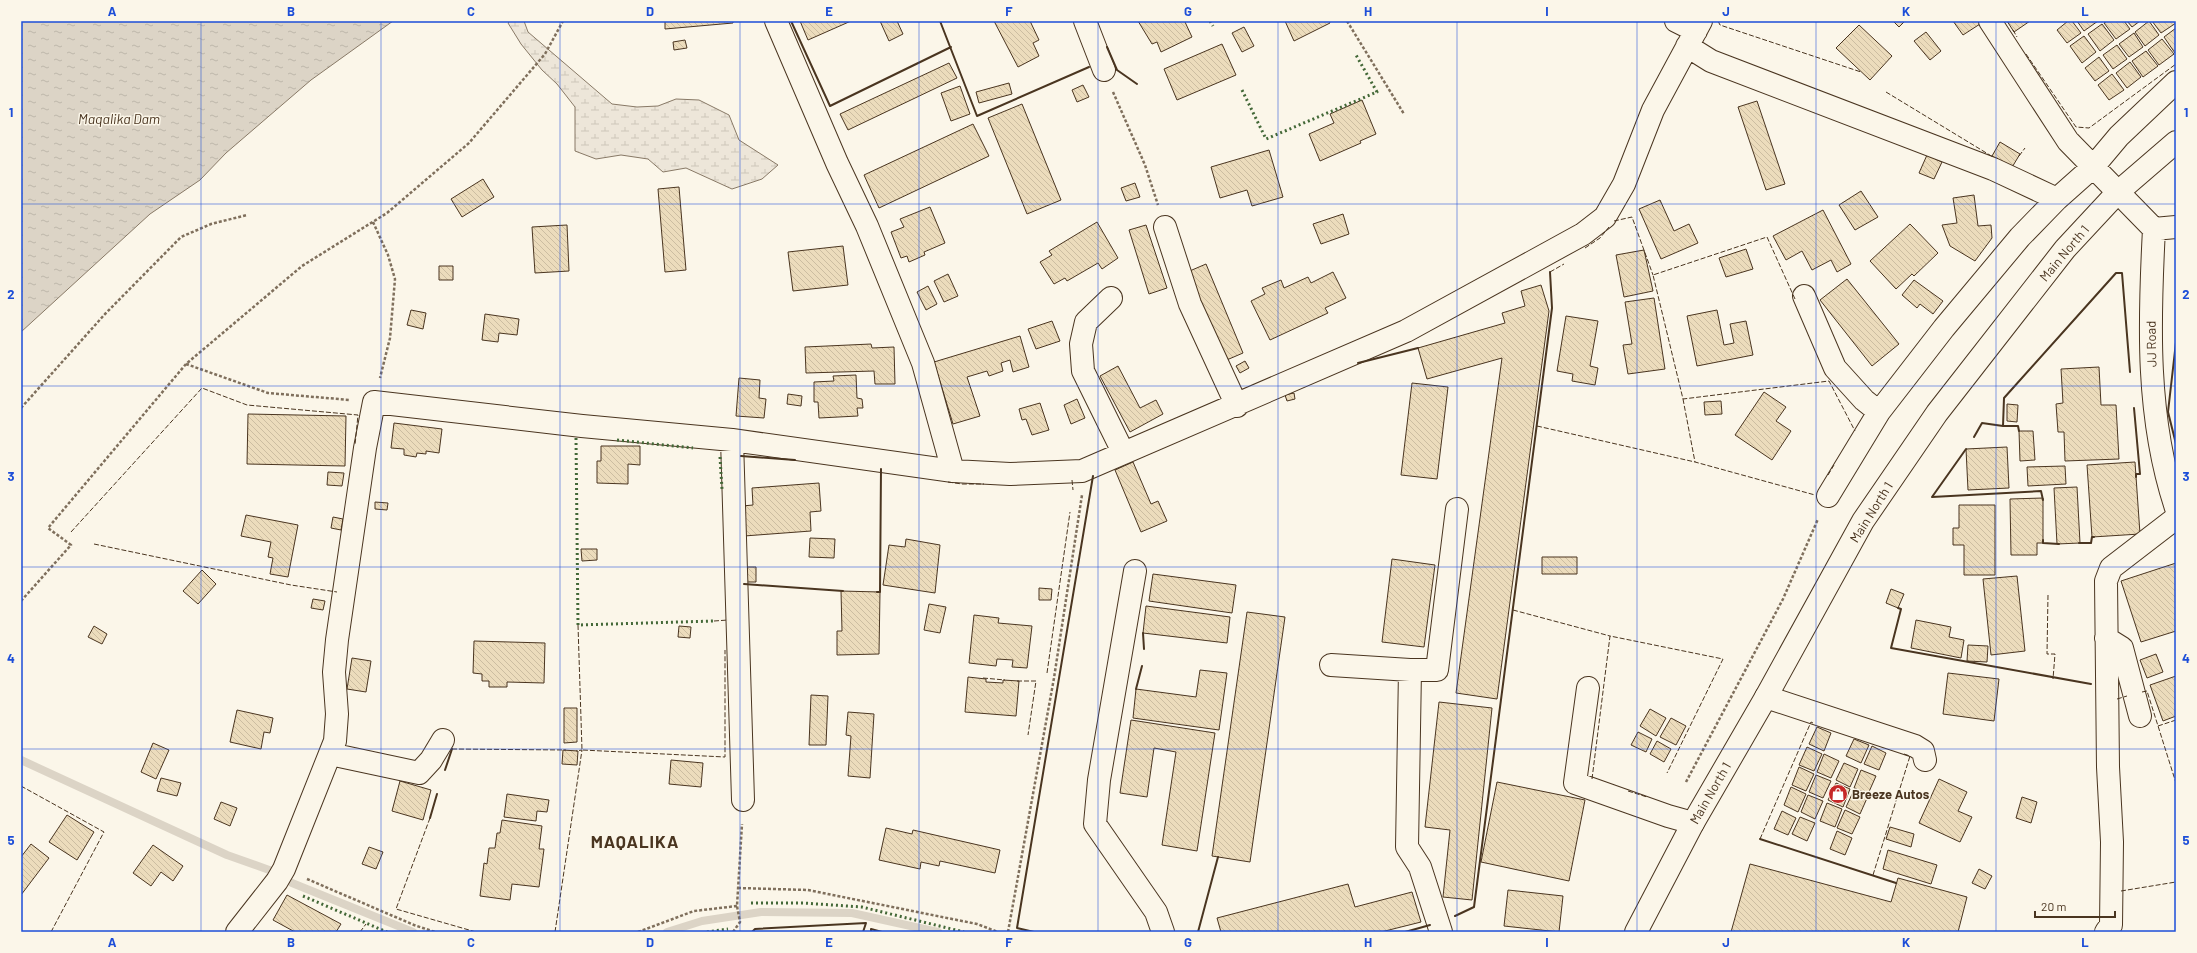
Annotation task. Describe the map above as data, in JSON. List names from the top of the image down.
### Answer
{
  "streets": {
    "street": ["Main North 1", "JJ Road"]
  },
  "districts": ["MAQALIKA"],
  "water": ["Maqalika Dam"],
  "places": {
    "shop": ["Breeze Autos"]
  },
  "scale_bar": "20 m",
  "grid": {
    "columns": [
      "A",
      "B",
      "C",
      "D",
      "E",
      "F",
      "G",
      "H",
      "I",
      "J",
      "K",
      "L"
    ],
    "rows": [
      "1",
      "2",
      "3",
      "4",
      "5"
    ]
  }
}
